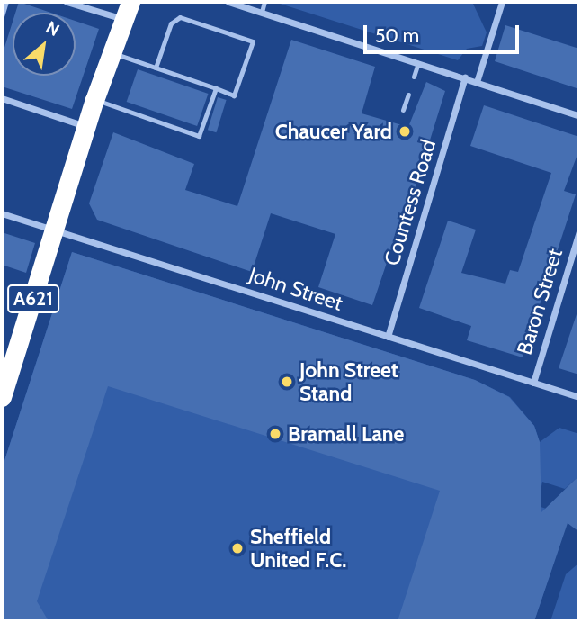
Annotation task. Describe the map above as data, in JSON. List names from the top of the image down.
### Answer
{
  "streets": {
    "highway": ["A621"],
    "street": ["Countess Road", "John Street", "Baron Street"]
  },
  "crossings": [
    ["Countess Road", "John Street"],
    ["John Street", "A621"],
    ["John Street", "Baron Street"]
  ],
  "places": [
    "Chaucer Yard",
    "John Street Stand",
    "Bramall Lane",
    "Sheffield United F.C."
  ],
  "scale_bar": "50 m",
  "north": "top right"
}
